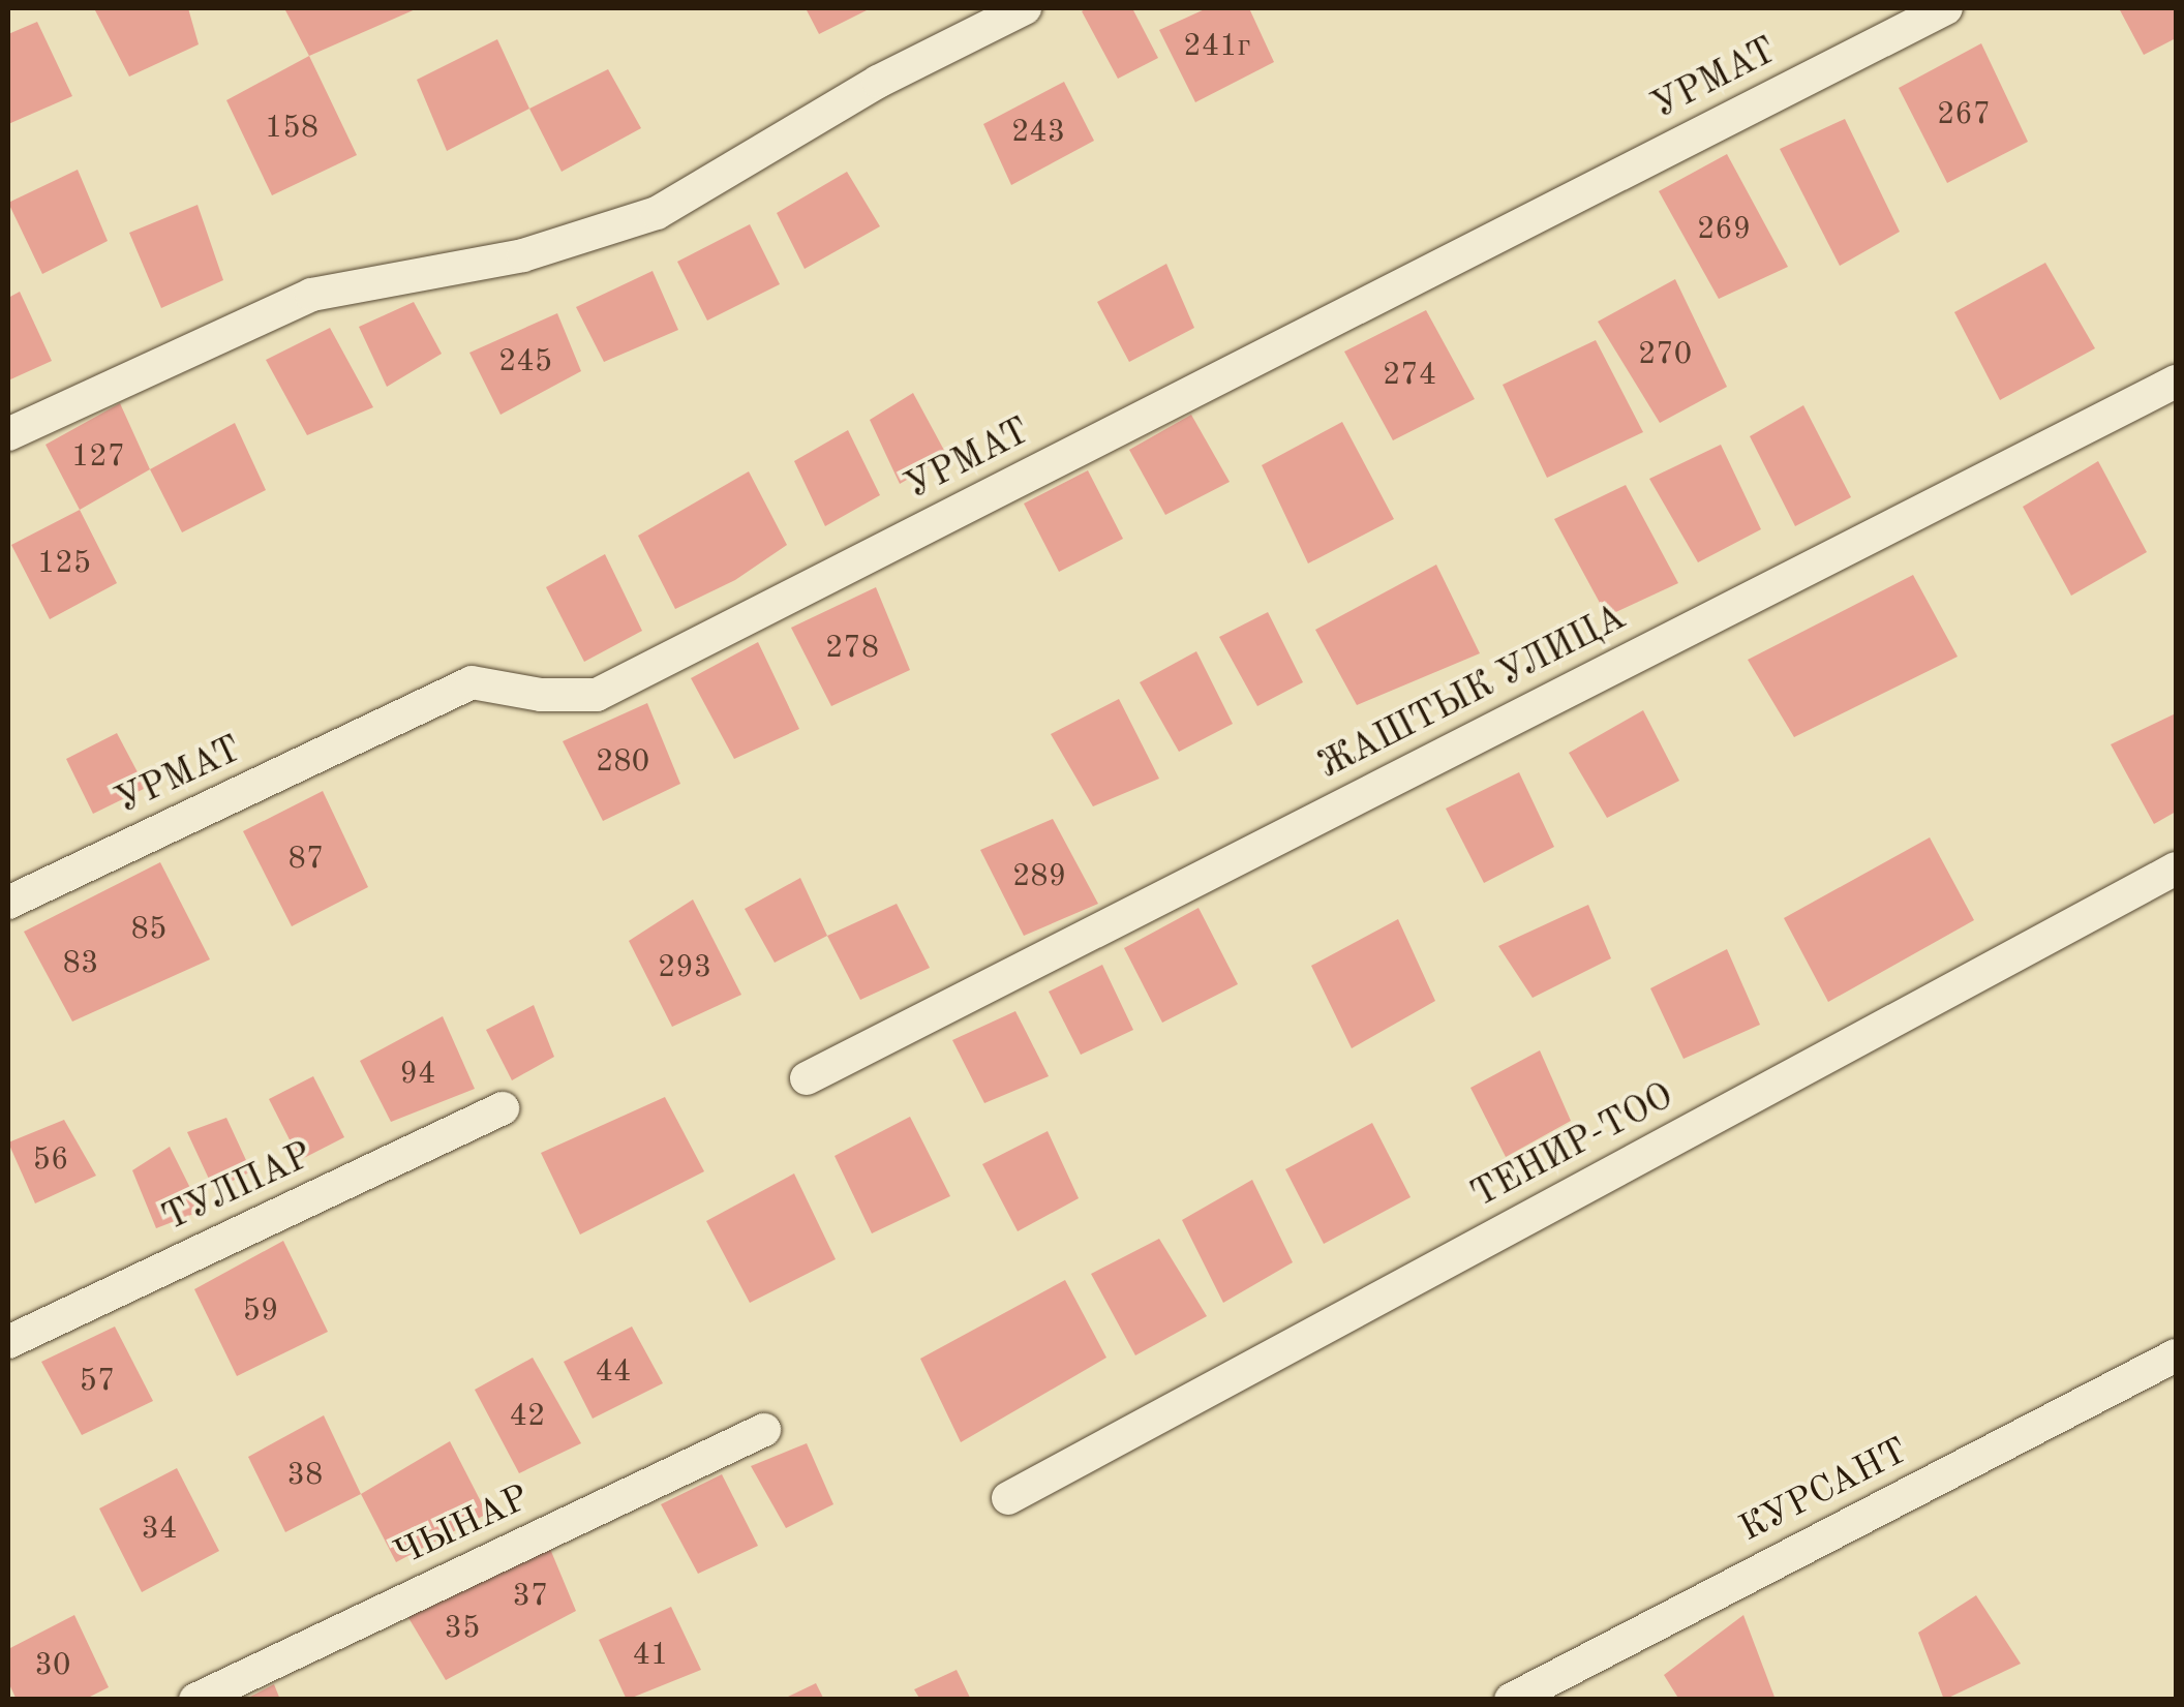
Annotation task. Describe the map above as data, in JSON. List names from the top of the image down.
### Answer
{
  "streets": {
    "street": [
      "УРМАТ",
      "ЖАШТЫК УЛИЦА",
      "ТЕНИР-ТОО",
      "ТУЛПАР",
      "КУРСАНТ",
      "ЧЫНАР"
    ]
  },
  "house_numbers": [
    "241г",
    "267",
    "158",
    "243",
    "269",
    "270",
    "245",
    "274",
    "127",
    "125",
    "278",
    "280",
    "87",
    "289",
    "85",
    "83",
    "293",
    "94",
    "56",
    "59",
    "44",
    "57",
    "42",
    "38",
    "34",
    "37",
    "35",
    "41",
    "30"
  ]
}
